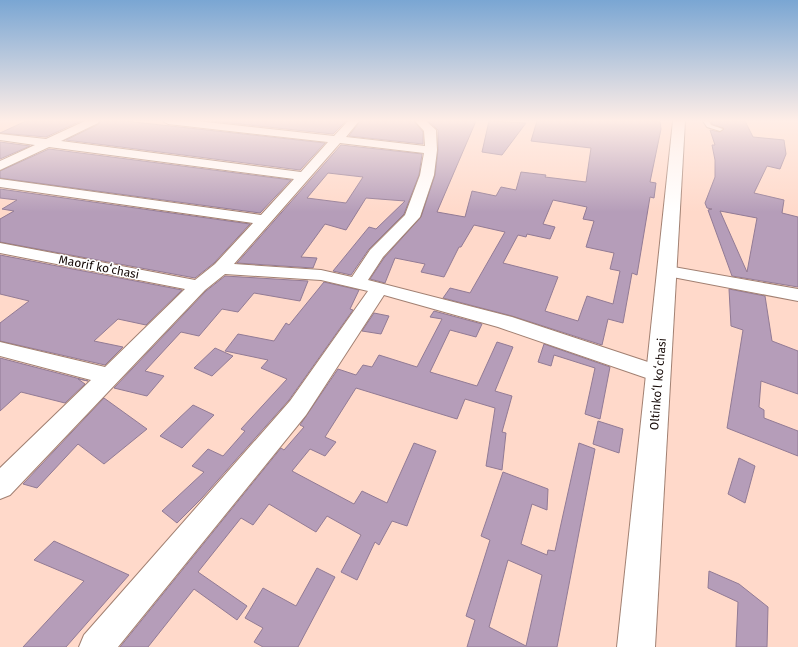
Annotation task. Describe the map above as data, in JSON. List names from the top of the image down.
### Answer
{
  "streets": {
    "main road": ["Oltinkoʻl koʻchasi"],
    "street": ["Maorif koʻchasi"]
  }
}
